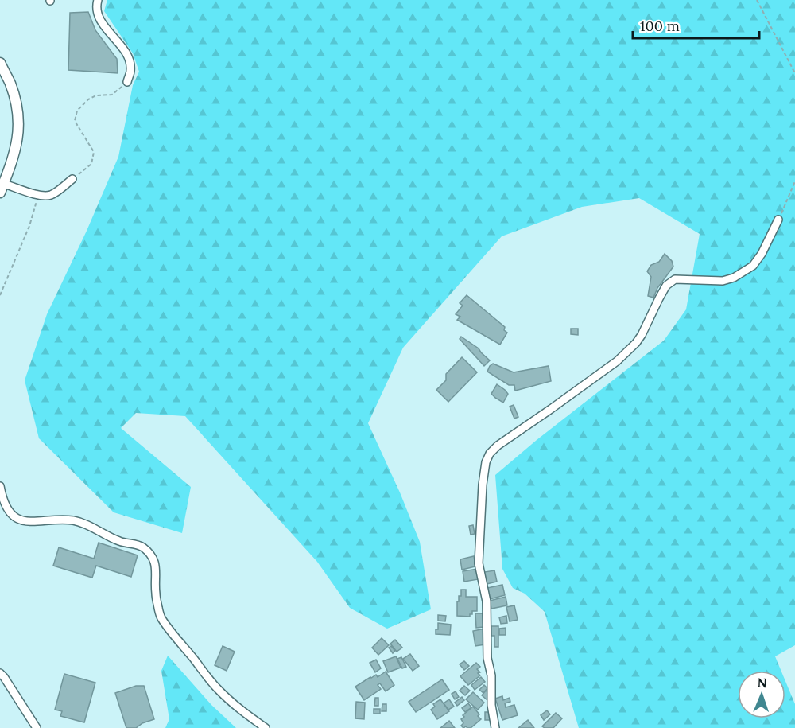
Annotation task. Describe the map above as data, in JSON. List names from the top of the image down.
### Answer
{
  "scale_bar": "100 m",
  "north": "top"
}
